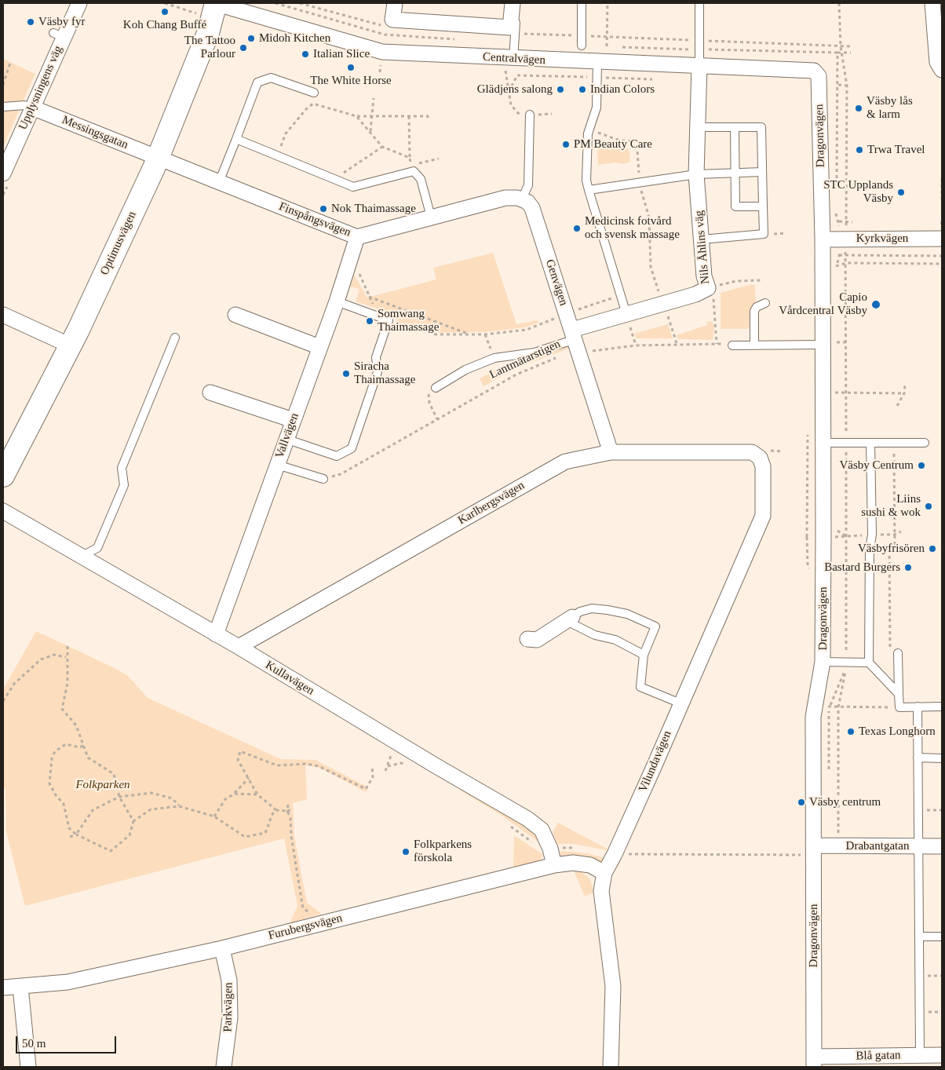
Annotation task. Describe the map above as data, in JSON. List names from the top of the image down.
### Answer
{
  "streets": {
    "street": [
      "Centralvägen",
      "Upplysningens väg",
      "Messingsgatan",
      "Dragonvägen",
      "Finspångsvägen",
      "Kyrkvägen",
      "Optimusvägen",
      "Nils Åhlins väg",
      "Genvägen",
      "Vallvägen",
      "Karlbergsvägen",
      "Kullavägen",
      "Vilundavägen",
      "Drabantgatan",
      "Furubergsvägen",
      "Parkvägen",
      "Blå gatan"
    ],
    "path": ["Lantmätarstigen"]
  },
  "crossings": [
    ["Centralvägen", "Dragonvägen"],
    ["Centralvägen", "Optimusvägen"],
    ["Centralvägen", "Nils Åhlins väg"],
    ["Upplysningens väg", "Messingsgatan"],
    ["Messingsgatan", "Finspångsvägen"],
    ["Messingsgatan", "Optimusvägen"],
    ["Dragonvägen", "Kyrkvägen"],
    ["Dragonvägen", "Drabantgatan"],
    ["Dragonvägen", "Blå gatan"],
    ["Finspångsvägen", "Optimusvägen"],
    ["Finspångsvägen", "Genvägen"],
    ["Finspångsvägen", "Vallvägen"],
    ["Nils Åhlins väg", "Genvägen"],
    ["Nils Åhlins väg", "Lantmätarstigen"],
    ["Genvägen", "Lantmätarstigen"],
    ["Genvägen", "Karlbergsvägen"],
    ["Vallvägen", "Kullavägen"],
    ["Karlbergsvägen", "Kullavägen"],
    ["Karlbergsvägen", "Vilundavägen"],
    ["Kullavägen", "Furubergsvägen"],
    ["Vilundavägen", "Furubergsvägen"],
    ["Furubergsvägen", "Parkvägen"]
  ],
  "parks": ["Folkparken"],
  "places": [
    "Koh Chang Buffé",
    "Väsby fyr",
    "Midoh Kitchen",
    "The Tattoo Parlour",
    "Italian Slice",
    "The White Horse",
    "Glädjens salong",
    "Indian Colors",
    "Väsby lås & larm",
    "PM Beauty Care",
    "Trwa Travel",
    "STC Upplands Väsby",
    "Nok Thaimassage",
    "Medicinsk fotvård och svensk massage",
    "Capio Vårdcentral Väsby",
    "Somwang Thaimassage",
    "Siracha Thaimassage",
    "Väsby Centrum",
    "Liins sushi & wok",
    "Väsbyfrisören",
    "Bastard Burgers",
    "Texas Longhorn",
    "Väsby centrum",
    "Folkparkens förskola"
  ],
  "scale_bar": "50 m"
}
